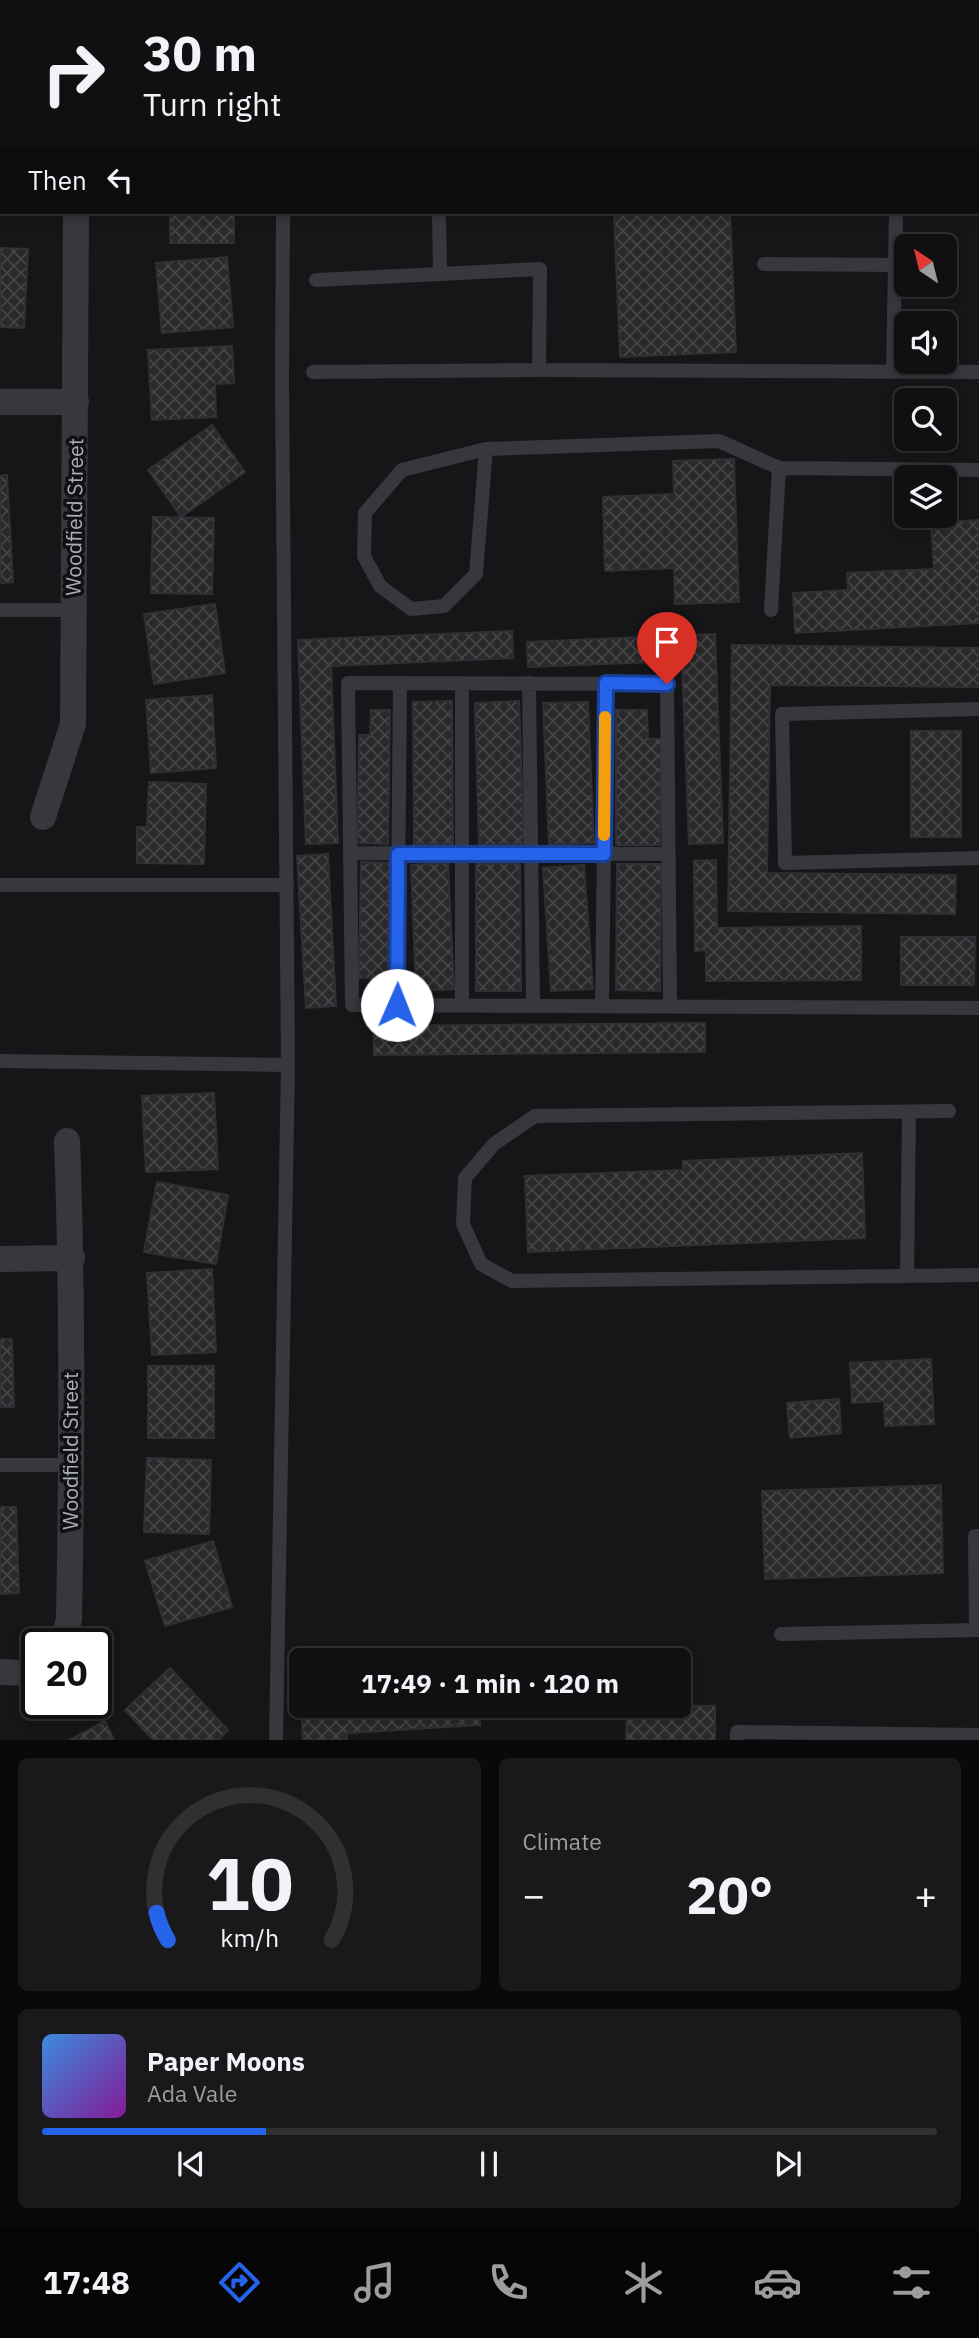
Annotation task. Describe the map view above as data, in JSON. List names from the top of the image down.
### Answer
{
  "streets": {
    "street": ["Woodfield Street"]
  },
  "north": "top left",
  "page": {
    "turn": ["30 m", "Turn right"],
    "then": "Then",
    "limit": "20",
    "trip": "17:49 · 1 min · 120 m",
    "tile": "Climate",
    "heat": ["−", "20°", "+"],
    "song": ["Paper Moons", "Ada Vale"],
    "tabs": "17:48",
    "gauge": ["10", "km/h"]
  }
}
